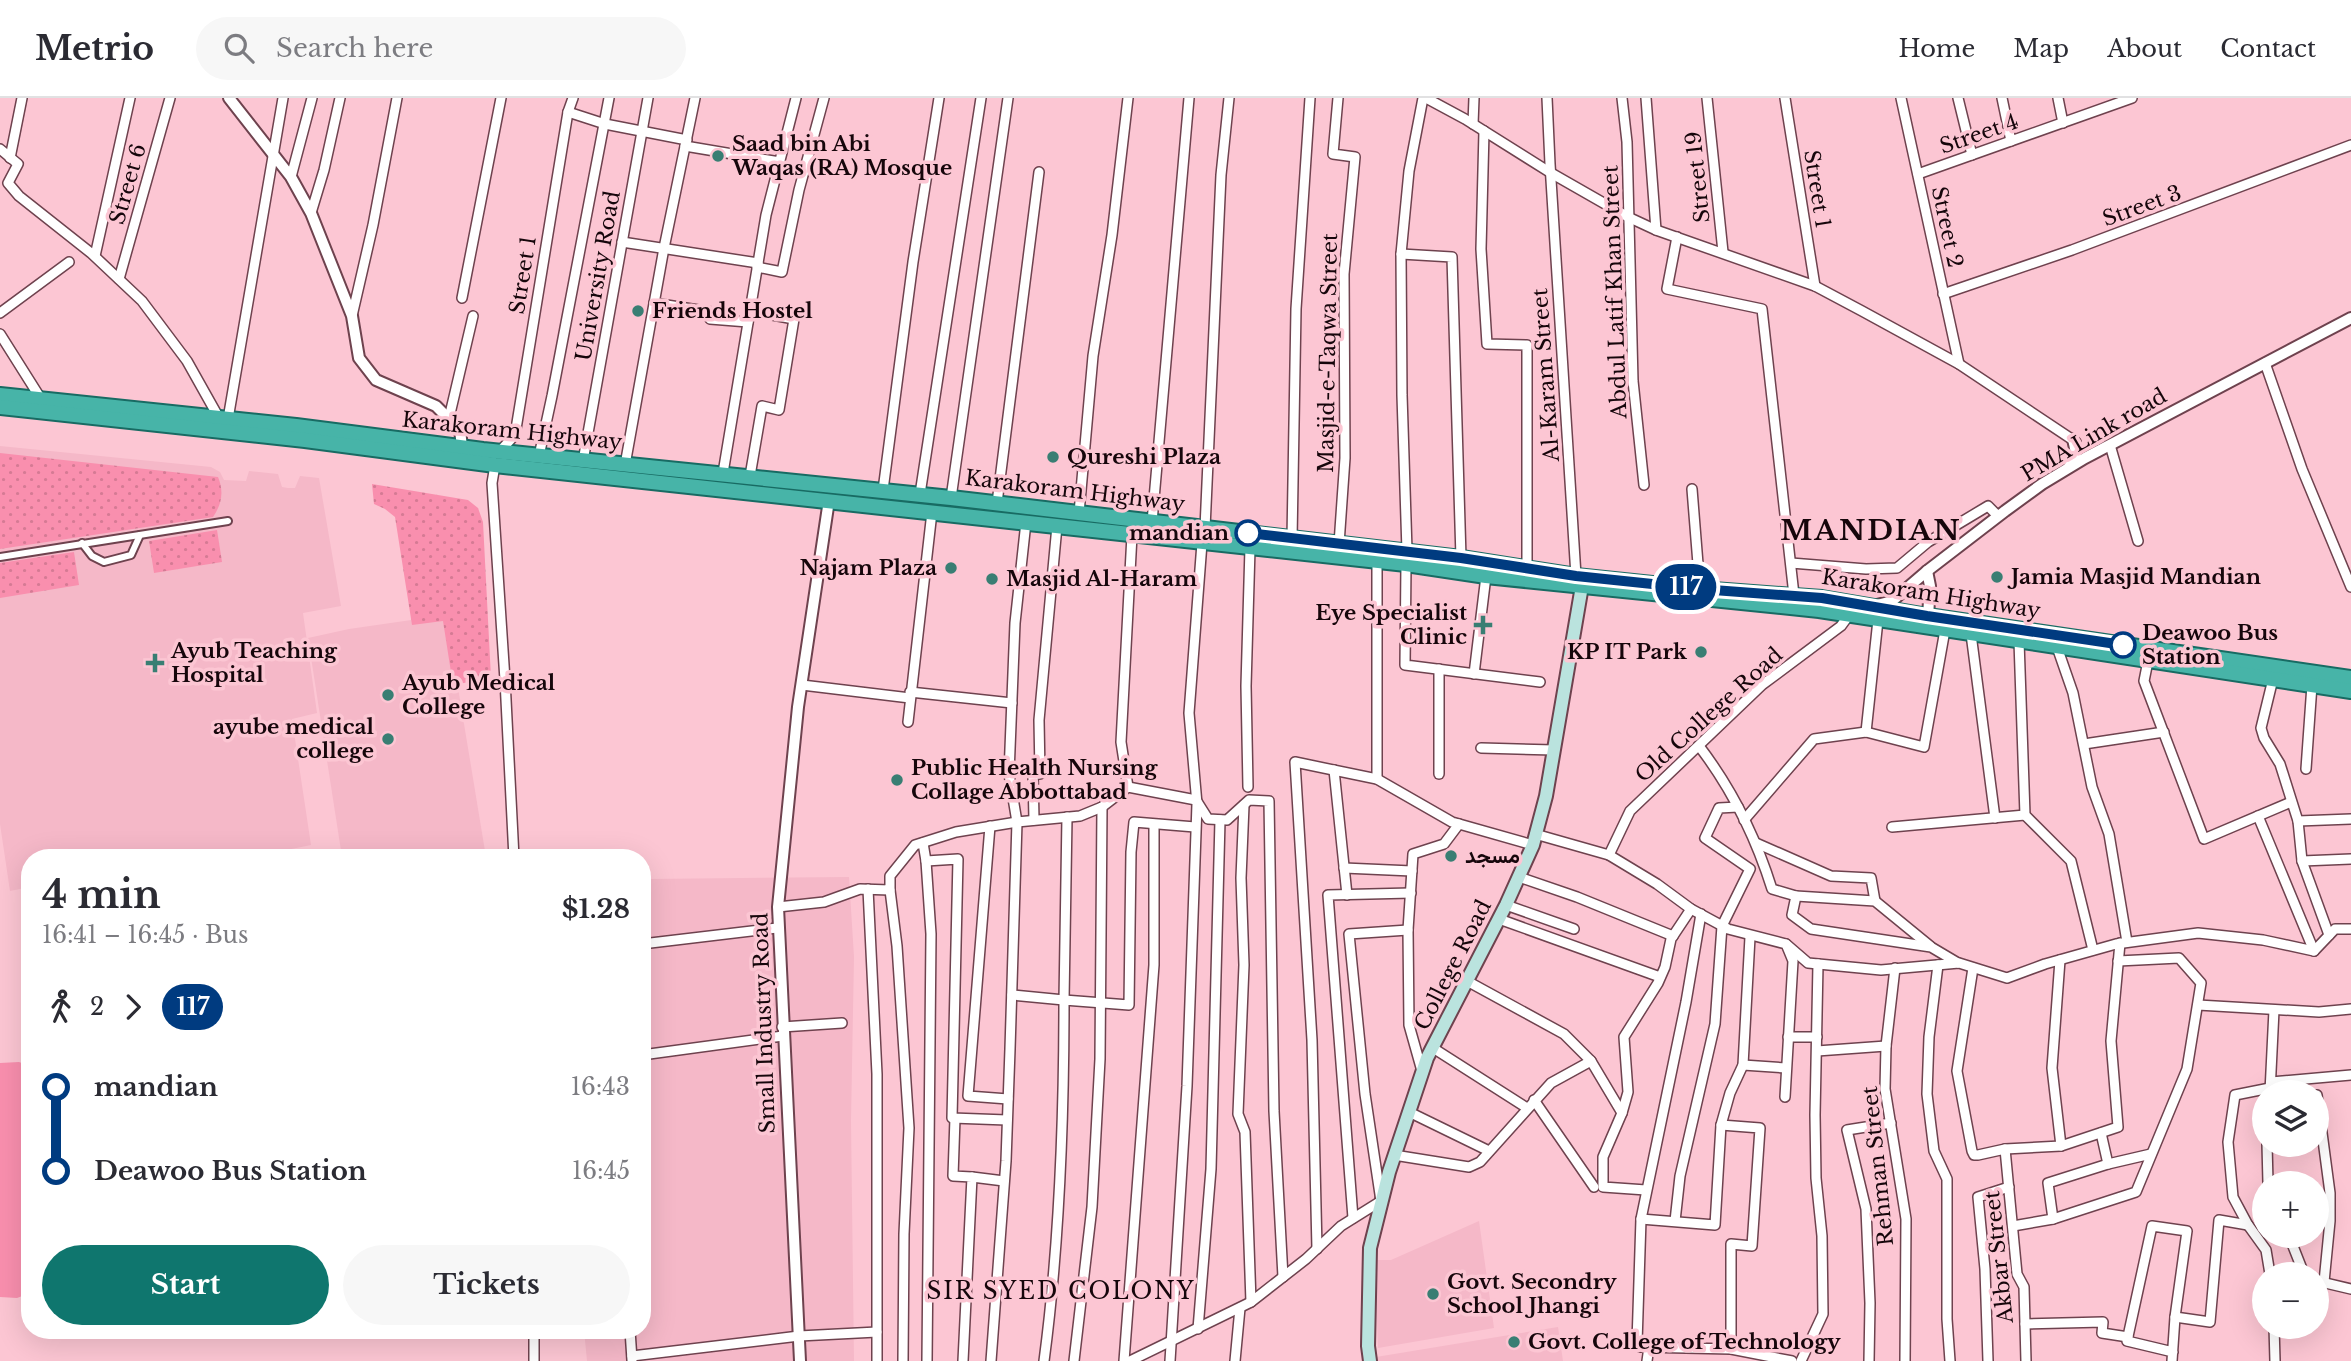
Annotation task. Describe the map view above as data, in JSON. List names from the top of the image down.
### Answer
{
  "streets": {
    "highway": ["Karakoram Highway"],
    "main road": ["College Road"],
    "street": [
      "Street 4",
      "Street 19",
      "Street 6",
      "Street 1",
      "Street 3",
      "Street 2",
      "University Road",
      "Abdul Latif Khan Street",
      "Masjid-e-Taqwa Street",
      "Al-Karam Street",
      "PMA Link road",
      "Old College Road",
      "Small Industry Road",
      "Rehman Street",
      "Akbar Street"
    ]
  },
  "crossings": [
    ["Street 4", "Street 2"],
    ["Street 1", "Karakoram Highway"],
    ["Street 3", "Street 2"],
    ["University Road", "Karakoram Highway"],
    ["Masjid-e-Taqwa Street", "Karakoram Highway"],
    ["Al-Karam Street", "Karakoram Highway"],
    ["Al-Karam Street", "College Road"],
    ["Karakoram Highway", "PMA Link road"],
    ["Karakoram Highway", "Old College Road"],
    ["Karakoram Highway", "College Road"],
    ["Karakoram Highway", "Small Industry Road"]
  ],
  "districts": ["MANDIAN", "SIR SYED COLONY"],
  "places": {
    "other": [
      "Saad bin Abi Waqas (RA) Mosque",
      "Friends Hostel",
      "Qureshi Plaza",
      "mandian",
      "Najam Plaza",
      "Jamia Masjid Mandian",
      "Masjid Al-Haram",
      "Deawoo Bus Station",
      "KP IT Park",
      "Ayub Medical College",
      "ayube medical college",
      "Public Health Nursing Collage Abbottabad",
      "مسجد",
      "Govt. Secondry School Jhangi",
      "Govt. College of Technology"
    ],
    "health": ["Eye Specialist Clinic", "Ayub Teaching Hospital"]
  },
  "lines": ["bus line 117"],
  "page": {
    "header": "Metrio",
    "search": "Search here",
    "nav": [
      "Home",
      "Map",
      "About",
      "Contact"
    ],
    "on_map": "117",
    "heading": ["4 min", "16:41 – 16:45 · Bus", "$1.28"],
    "legs": ["2", "117"],
    "list": [
      {
        "name": "mandian",
        "value": "16:43"
      },
      {
        "name": "Deawoo Bus Station",
        "value": "16:45"
      }
    ],
    "map_buttons": ["+", "−"],
    "buttons": ["Start", "Tickets"]
  }
}
